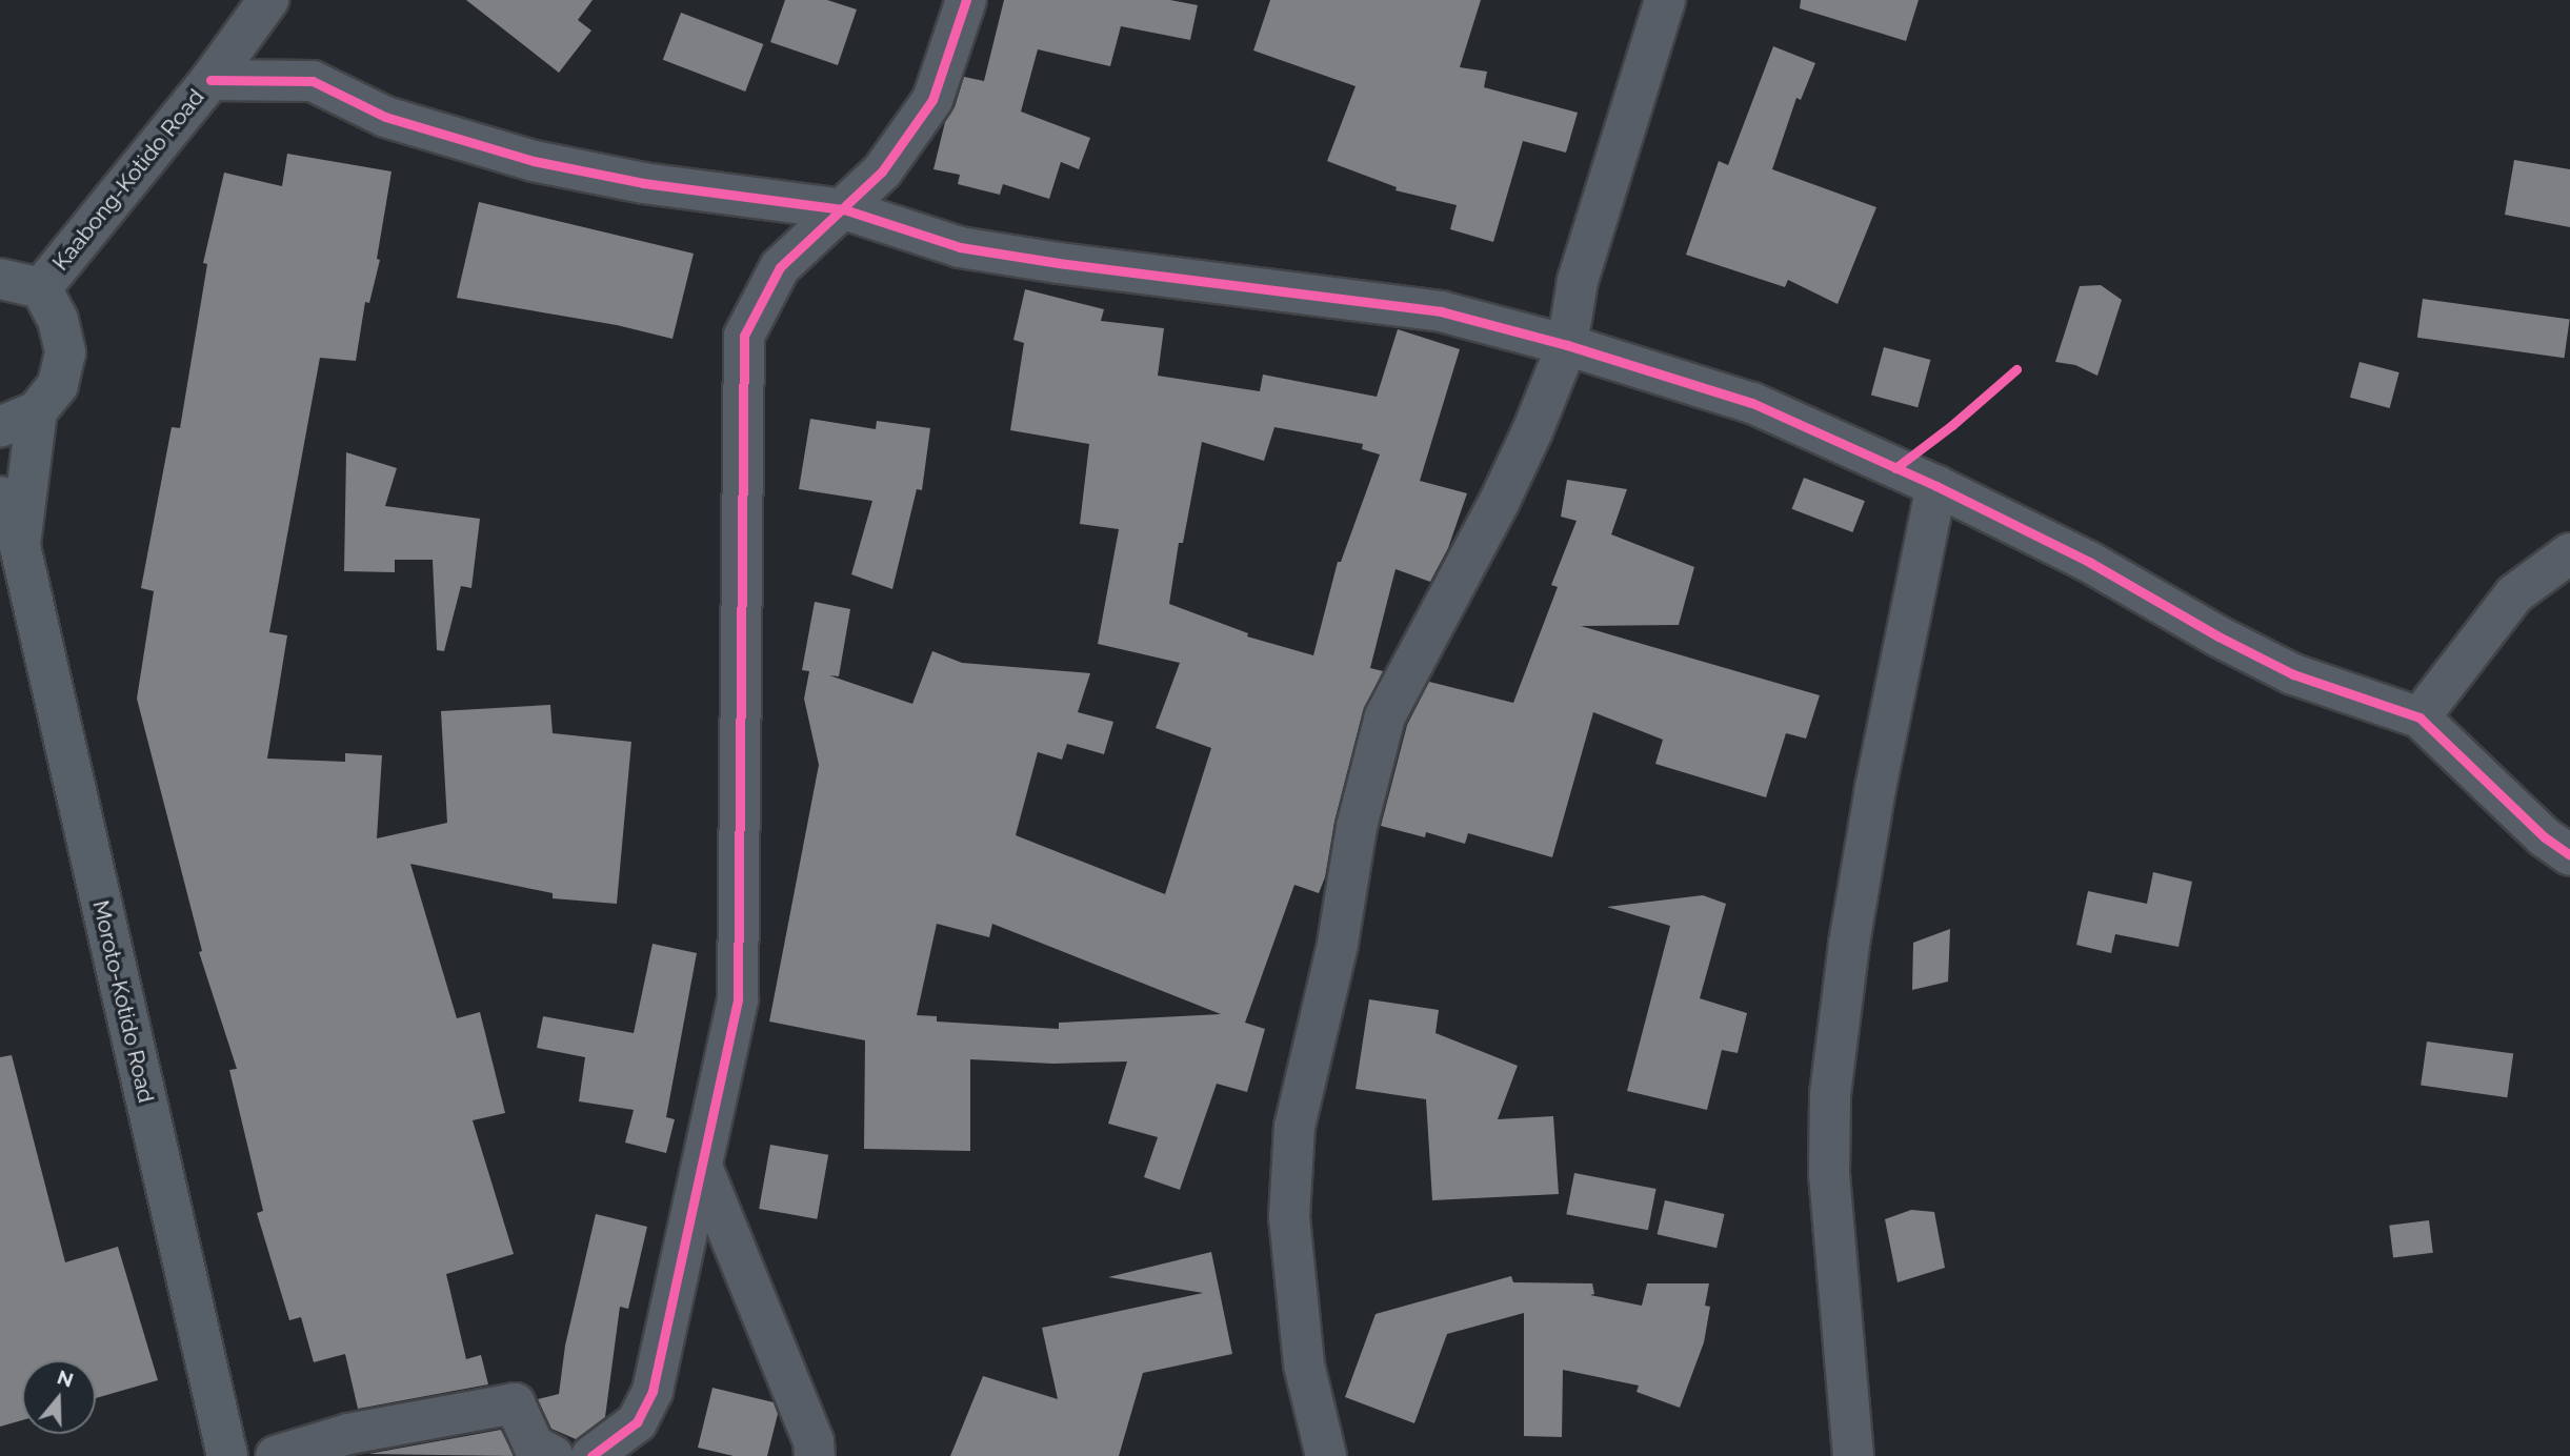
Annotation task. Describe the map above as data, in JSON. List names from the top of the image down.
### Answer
{
  "streets": {
    "main road": ["Moroto-Kotido Road"],
    "street": ["Kaabong-Kotido Road"]
  },
  "north": "top"
}
